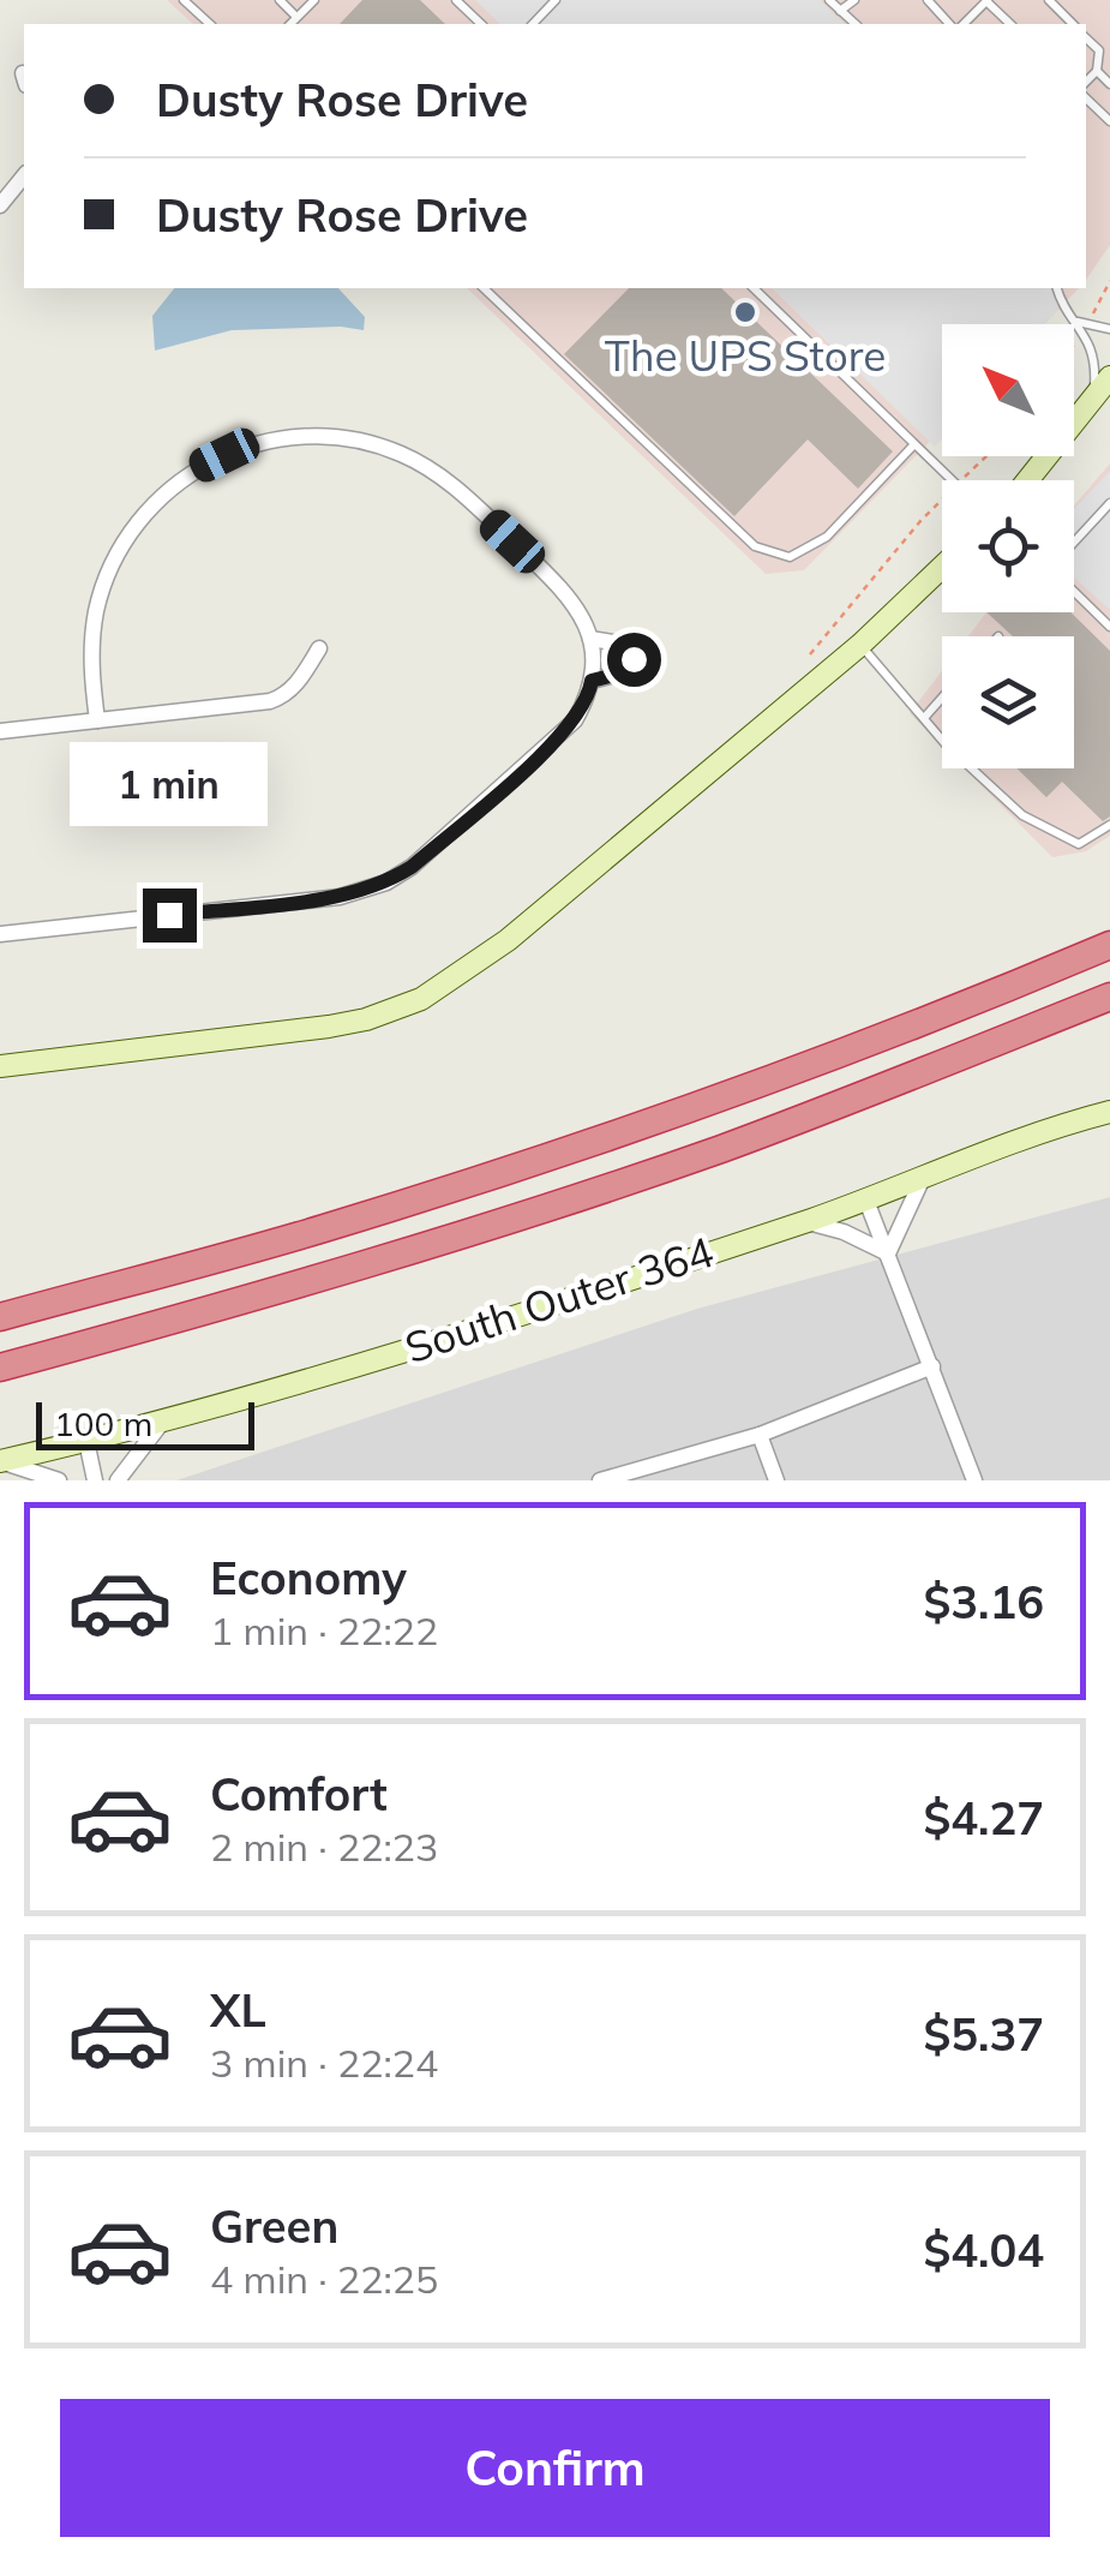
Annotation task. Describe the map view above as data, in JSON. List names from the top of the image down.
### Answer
{
  "streets": {
    "main road": ["South Outer 364"]
  },
  "places": ["The UPS Store"],
  "scale_bar": "100 m",
  "north": "top left",
  "page": {
    "banner": ["Dusty Rose Drive", "Dusty Rose Drive"],
    "bubble": "1 min",
    "scale": "100 m",
    "list": [
      {
        "name": "Economy",
        "note": "1 min · 22:22",
        "value": "$3.16"
      },
      {
        "name": "Comfort",
        "note": "2 min · 22:23",
        "value": "$4.27"
      },
      {
        "name": "XL",
        "note": "3 min · 22:24",
        "value": "$5.37"
      },
      {
        "name": "Green",
        "note": "4 min · 22:25",
        "value": "$4.04"
      }
    ],
    "buttons": "Confirm"
  }
}
